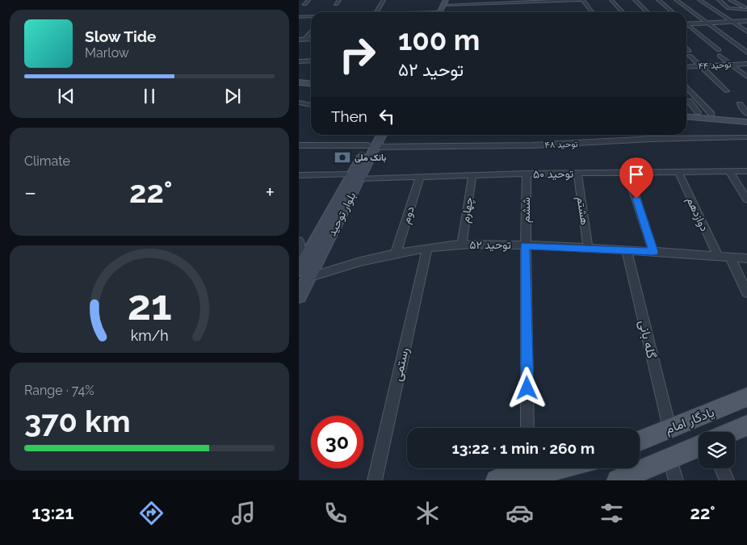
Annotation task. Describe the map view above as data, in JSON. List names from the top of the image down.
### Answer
{
  "streets": {
    "main road": ["بلوار توحید", "یادگار امام"],
    "street": [
      "توحید ۴۴",
      "توحید ۴۸",
      "توحید ۵۰",
      "چهارم",
      "ششم",
      "هشتم",
      "دوازدهم",
      "دوم",
      "توحید ۵۲",
      "گله بانی",
      "رستمی"
    ]
  },
  "crossings": [
    ["توحید ۴۸", "بلوار توحید"],
    ["توحید ۵۰", "چهارم"],
    ["توحید ۵۰", "ششم"],
    ["توحید ۵۰", "هشتم"],
    ["توحید ۵۰", "بلوار توحید"],
    ["توحید ۵۰", "دوازدهم"],
    ["توحید ۵۰", "دوم"],
    ["چهارم", "توحید ۵۲"],
    ["ششم", "توحید ۵۲"],
    ["هشتم", "توحید ۵۲"],
    ["بلوار توحید", "توحید ۵۲"],
    ["دوازدهم", "توحید ۵۲"],
    ["دوم", "توحید ۵۲"],
    ["توحید ۵۲", "گله بانی"],
    ["توحید ۵۲", "رستمی"],
    ["گله بانی", "یادگار امام"]
  ],
  "places": {
    "bank": ["بانک ملی"]
  },
  "page": {
    "turn": ["100 m", "توحید ۵۲"],
    "song": ["Slow Tide", "Marlow"],
    "then": "Then",
    "tile": [
      "Climate",
      ["Range · 74%", "370 km"]
    ],
    "heat": ["−", "22°", "+"],
    "limit": "30",
    "trip": "13:22 · 1 min · 260 m",
    "tabs": ["13:21", "22°"],
    "gauge": ["21", "km/h"]
  }
}
